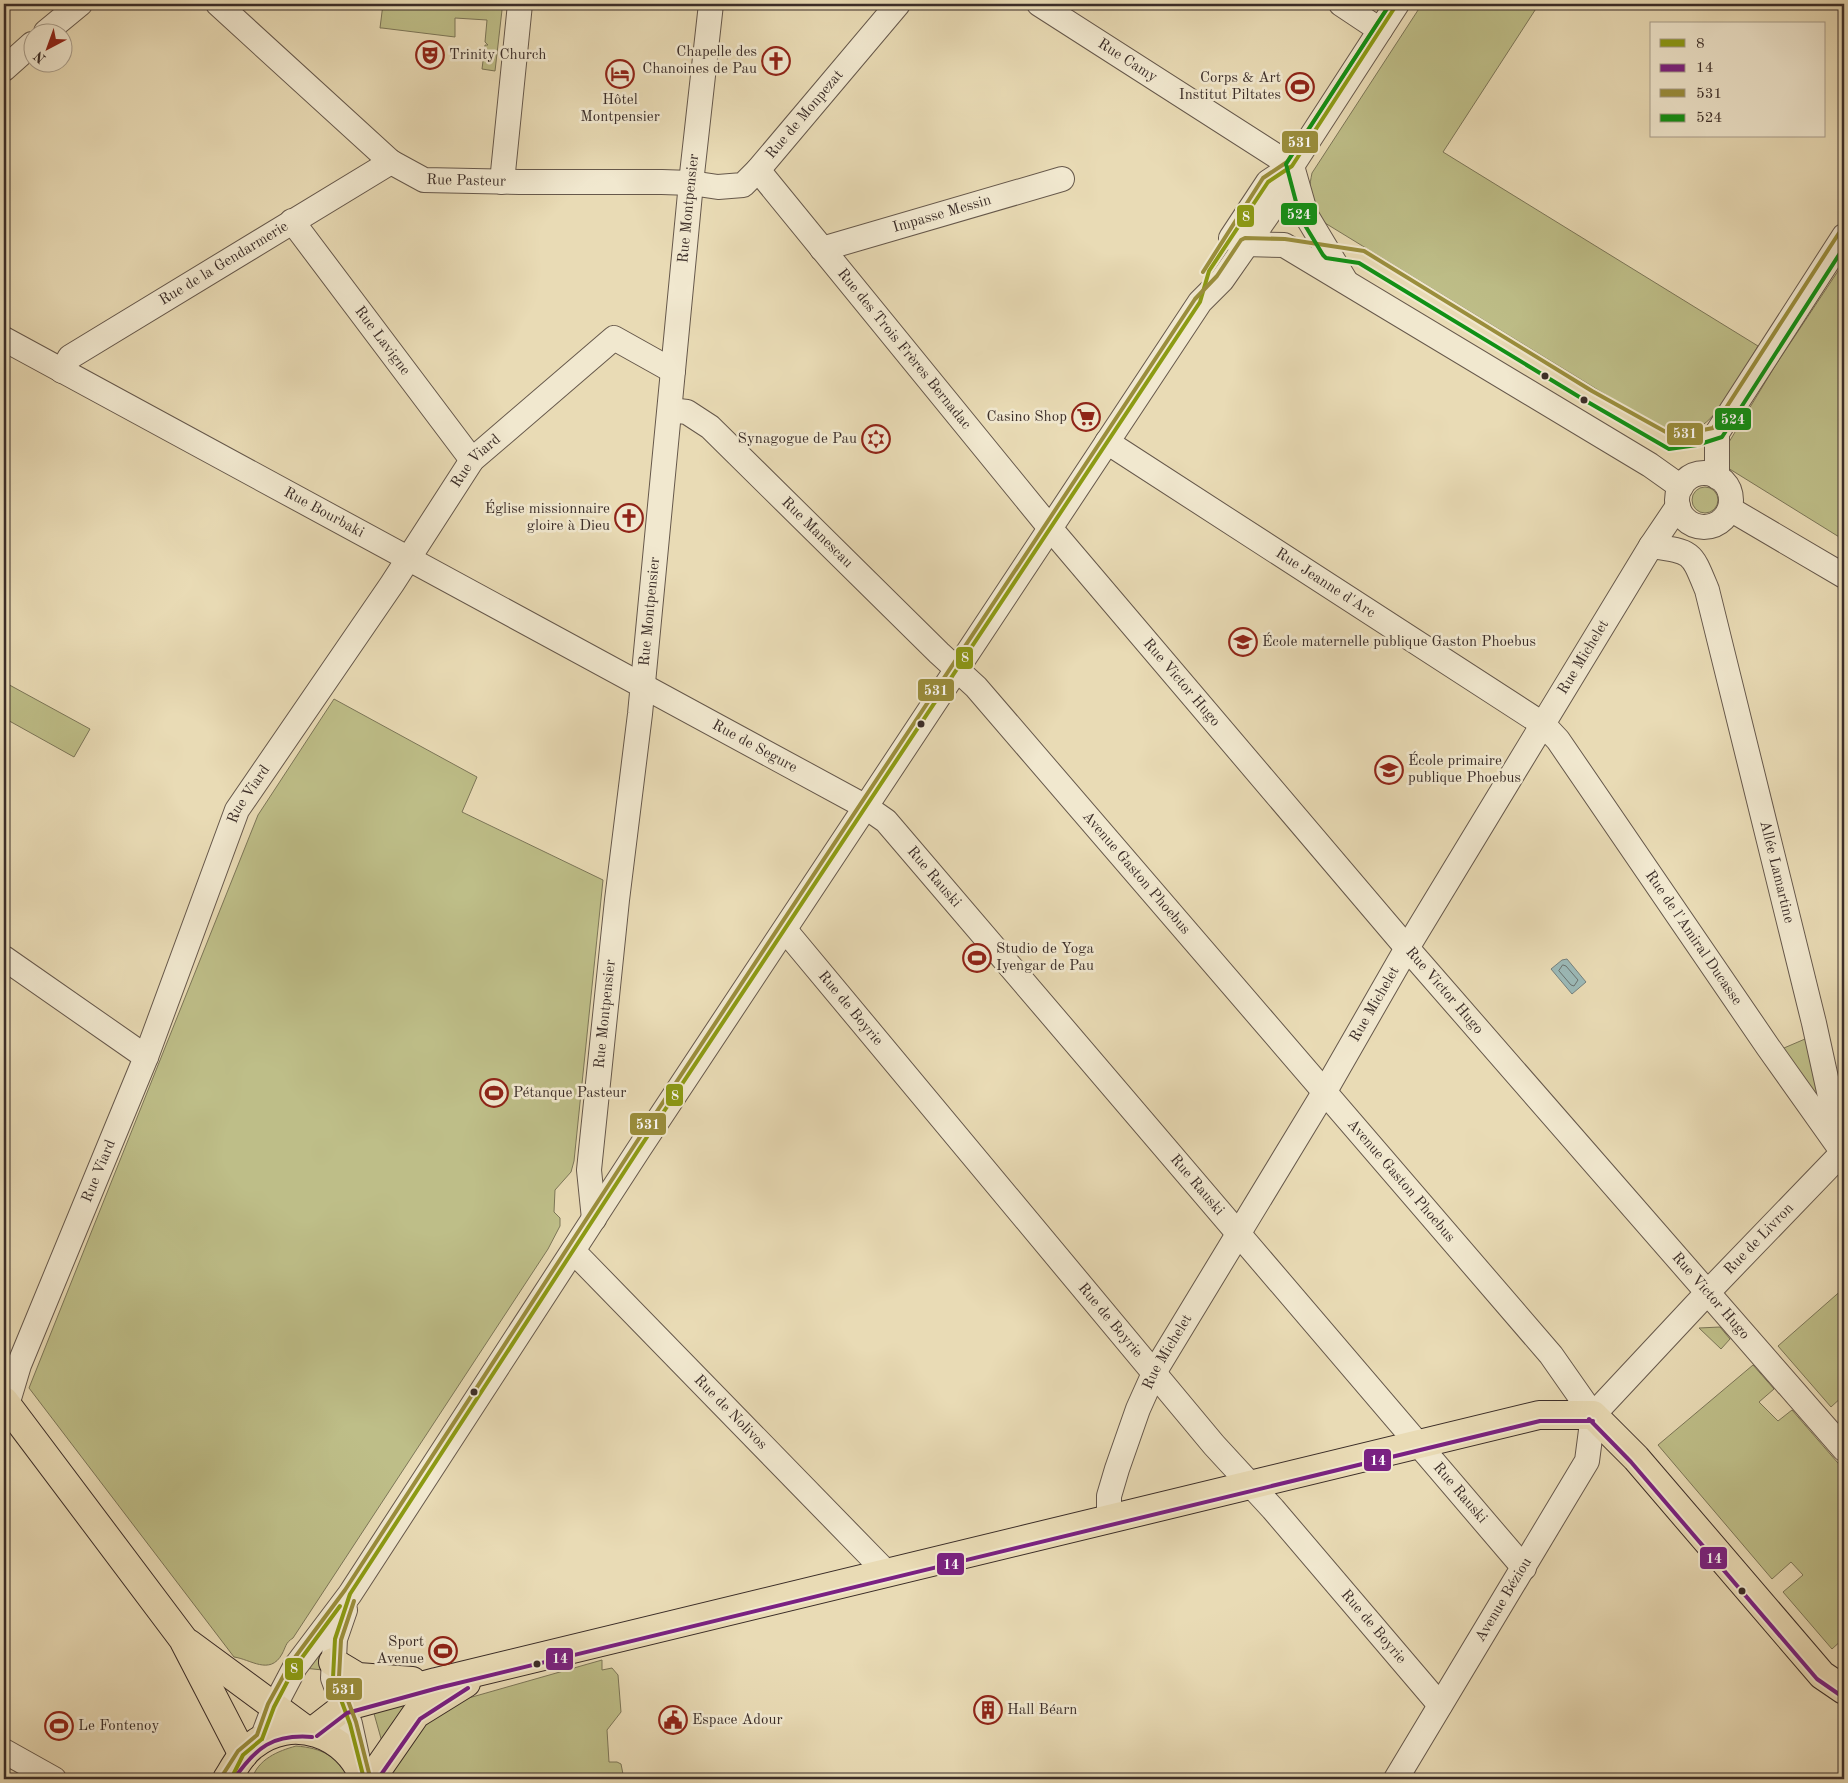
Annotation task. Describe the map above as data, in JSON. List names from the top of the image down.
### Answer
{
  "streets": {
    "main road": ["Avenue Gaston Phoebus"],
    "street": [
      "Rue Camy",
      "Rue de Monpezat",
      "Rue Pasteur",
      "Rue Montpensier",
      "Impasse Messin",
      "Rue de la Gendarmerie",
      "Rue Lavigne",
      "Rue des Trois Frères Bernadac",
      "Rue Viard",
      "Rue Bourbaki",
      "Rue Manescau",
      "Rue Jeanne d'Arc",
      "Rue Michelet",
      "Rue Victor Hugo",
      "Rue de Segure",
      "Allée Lamartine",
      "Rue Rauski",
      "Rue de l'Amiral Ducasse",
      "Rue de Boyrie",
      "Rue de Livron",
      "Rue de Nolivos",
      "Avenue Béziou"
    ]
  },
  "crossings": [
    ["Rue de Monpezat", "Rue Pasteur"],
    ["Rue de Monpezat", "Rue Montpensier"],
    ["Rue de Monpezat", "Rue des Trois Frères Bernadac"],
    ["Rue Pasteur", "Rue Montpensier"],
    ["Rue Pasteur", "Rue de la Gendarmerie"],
    ["Rue Montpensier", "Rue Viard"],
    ["Rue Montpensier", "Rue Bourbaki"],
    ["Rue Montpensier", "Rue Manescau"],
    ["Rue Montpensier", "Rue de Segure"],
    ["Impasse Messin", "Rue des Trois Frères Bernadac"],
    ["Rue de la Gendarmerie", "Rue Lavigne"],
    ["Rue de la Gendarmerie", "Rue Bourbaki"],
    ["Rue Lavigne", "Rue Viard"],
    ["Rue des Trois Frères Bernadac", "Rue Victor Hugo"],
    ["Rue Viard", "Rue Bourbaki"],
    ["Rue Bourbaki", "Rue de Segure"],
    ["Rue Manescau", "Avenue Gaston Phoebus"],
    ["Rue Jeanne d'Arc", "Rue Michelet"],
    ["Rue Jeanne d'Arc", "Rue de l'Amiral Ducasse"],
    ["Rue Michelet", "Rue Victor Hugo"],
    ["Rue Michelet", "Allée Lamartine"],
    ["Rue Michelet", "Avenue Gaston Phoebus"],
    ["Rue Michelet", "Rue Rauski"],
    ["Rue Michelet", "Rue de l'Amiral Ducasse"],
    ["Rue Michelet", "Rue de Boyrie"],
    ["Rue Victor Hugo", "Rue de Livron"],
    ["Rue de Segure", "Rue Rauski"],
    ["Allée Lamartine", "Rue de l'Amiral Ducasse"],
    ["Allée Lamartine", "Rue de Livron"],
    ["Avenue Gaston Phoebus", "Rue de Livron"],
    ["Avenue Gaston Phoebus", "Avenue Béziou"],
    ["Rue Rauski", "Avenue Béziou"],
    ["Rue de l'Amiral Ducasse", "Rue de Livron"],
    ["Rue de Boyrie", "Avenue Béziou"],
    ["Rue de Livron", "Avenue Béziou"]
  ],
  "places": {
    "theatre": ["Trinity Church"],
    "church": ["Chapelle des Chanoines de Pau", "Église missionnaire gloire à Dieu"],
    "hotel": ["Hôtel Montpensier"],
    "sports": [
      "Corps & Art Institut Piltates",
      "Studio de Yoga Iyengar de Pau",
      "Pétanque Pasteur",
      "Sport Avenue",
      "Le Fontenoy"
    ],
    "supermarket": ["Casino Shop"],
    "synagogue": ["Synagogue de Pau"],
    "school or university": ["École maternelle publique Gaston Phoebus", "École primaire publique Phoebus"],
    "building": ["Hall Béarn"],
    "public building": ["Espace Adour"]
  },
  "lines": [
    "transit line 8",
    "transit line 531",
    "transit line 524",
    "transit line 14"
  ],
  "legend": [
    "8",
    "14",
    "531",
    "524"
  ],
  "north": "bottom left"
}
